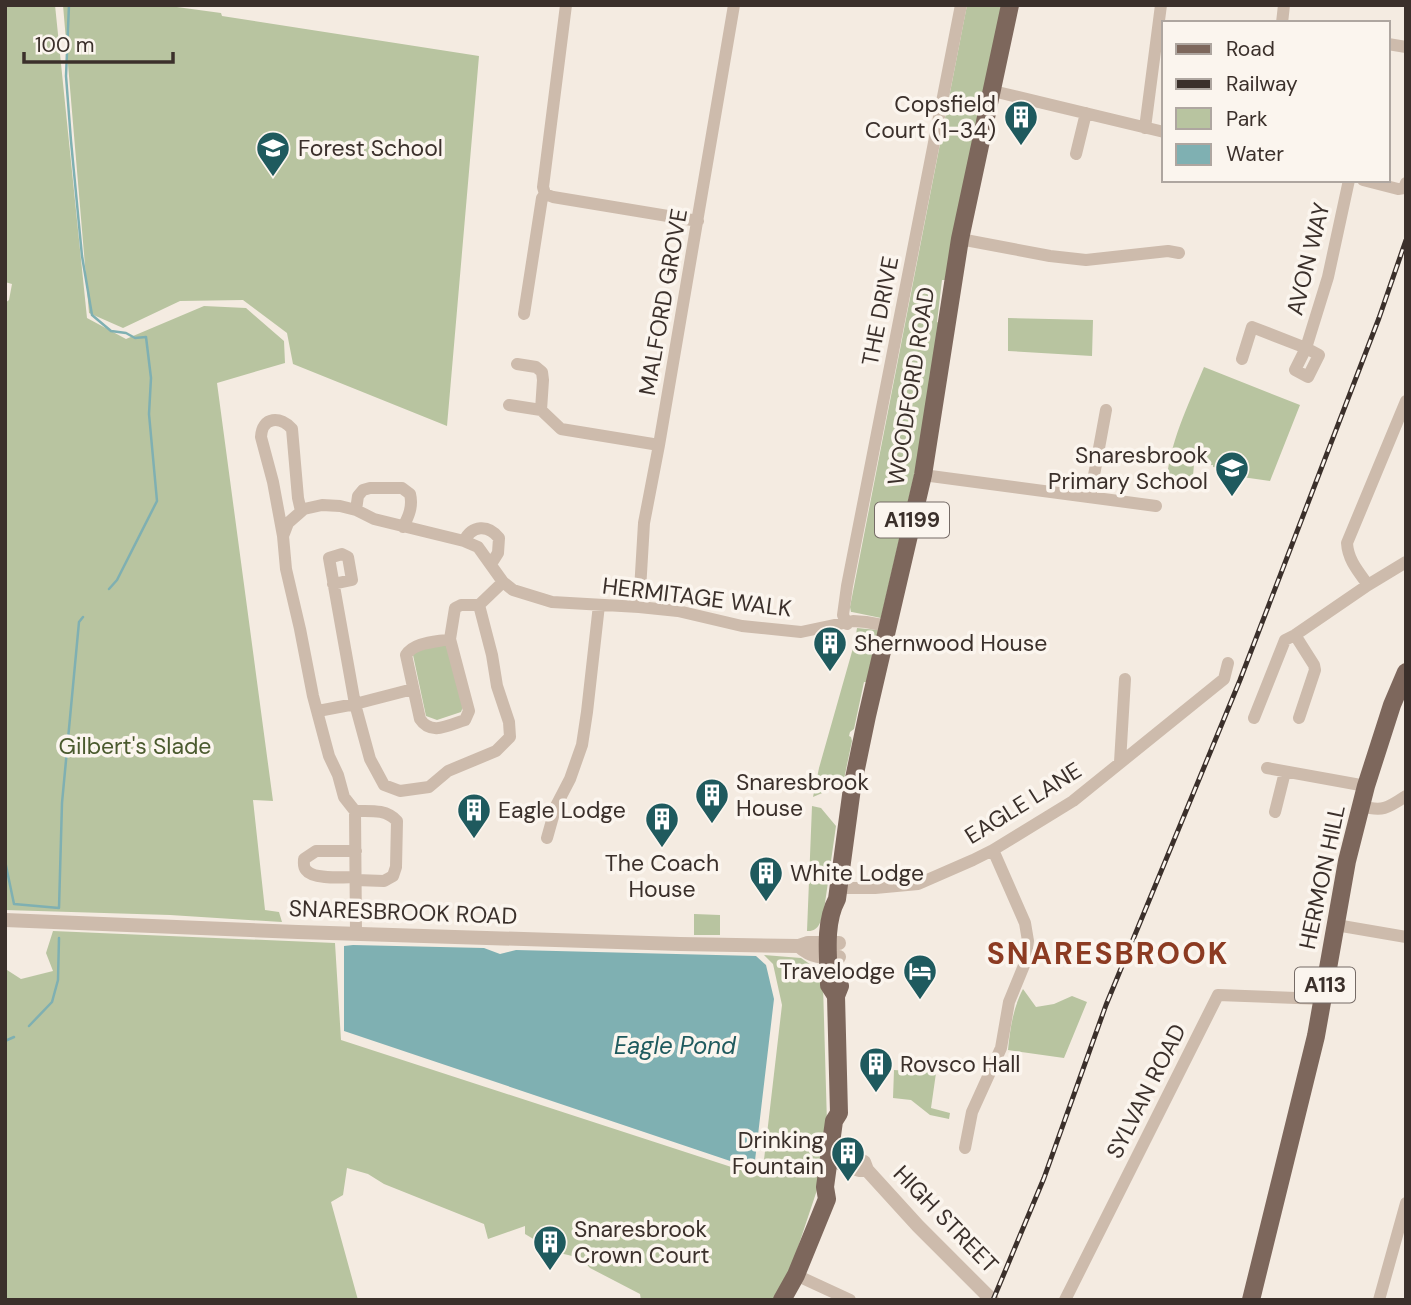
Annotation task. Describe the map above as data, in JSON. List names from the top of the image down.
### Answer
{
  "streets": {
    "main road": [
      "WOODFORD ROAD",
      "A1199",
      "HERMON HILL",
      "A113"
    ],
    "street": [
      "AVON WAY",
      "MALFORD GROVE",
      "THE DRIVE",
      "HERMITAGE WALK",
      "EAGLE LANE",
      "SNARESBROOK ROAD",
      "SYLVAN ROAD",
      "HIGH STREET"
    ]
  },
  "crossings": [
    ["MALFORD GROVE", "HERMITAGE WALK"],
    ["THE DRIVE", "HERMITAGE WALK"],
    ["WOODFORD ROAD", "A1199"],
    ["WOODFORD ROAD", "HERMITAGE WALK"],
    ["WOODFORD ROAD", "EAGLE LANE"],
    ["A1199", "EAGLE LANE"],
    ["A1199", "SNARESBROOK ROAD"],
    ["A1199", "HIGH STREET"],
    ["HERMON HILL", "SYLVAN ROAD"]
  ],
  "districts": ["SNARESBROOK"],
  "water": ["Eagle Pond"],
  "parks": ["Gilbert's Slade"],
  "places": {
    "building": [
      "Copsfield Court (1-34)",
      "Shernwood House",
      "Snaresbrook House",
      "Eagle Lodge",
      "The Coach House",
      "White Lodge",
      "Rovsco Hall",
      "Drinking Fountain",
      "Snaresbrook Crown Court"
    ],
    "school or university": ["Forest School", "Snaresbrook Primary School"],
    "hotel": ["Travelodge"]
  },
  "legend": [
    "Road",
    "Railway",
    "Park",
    "Water"
  ],
  "scale_bar": "100 m"
}
